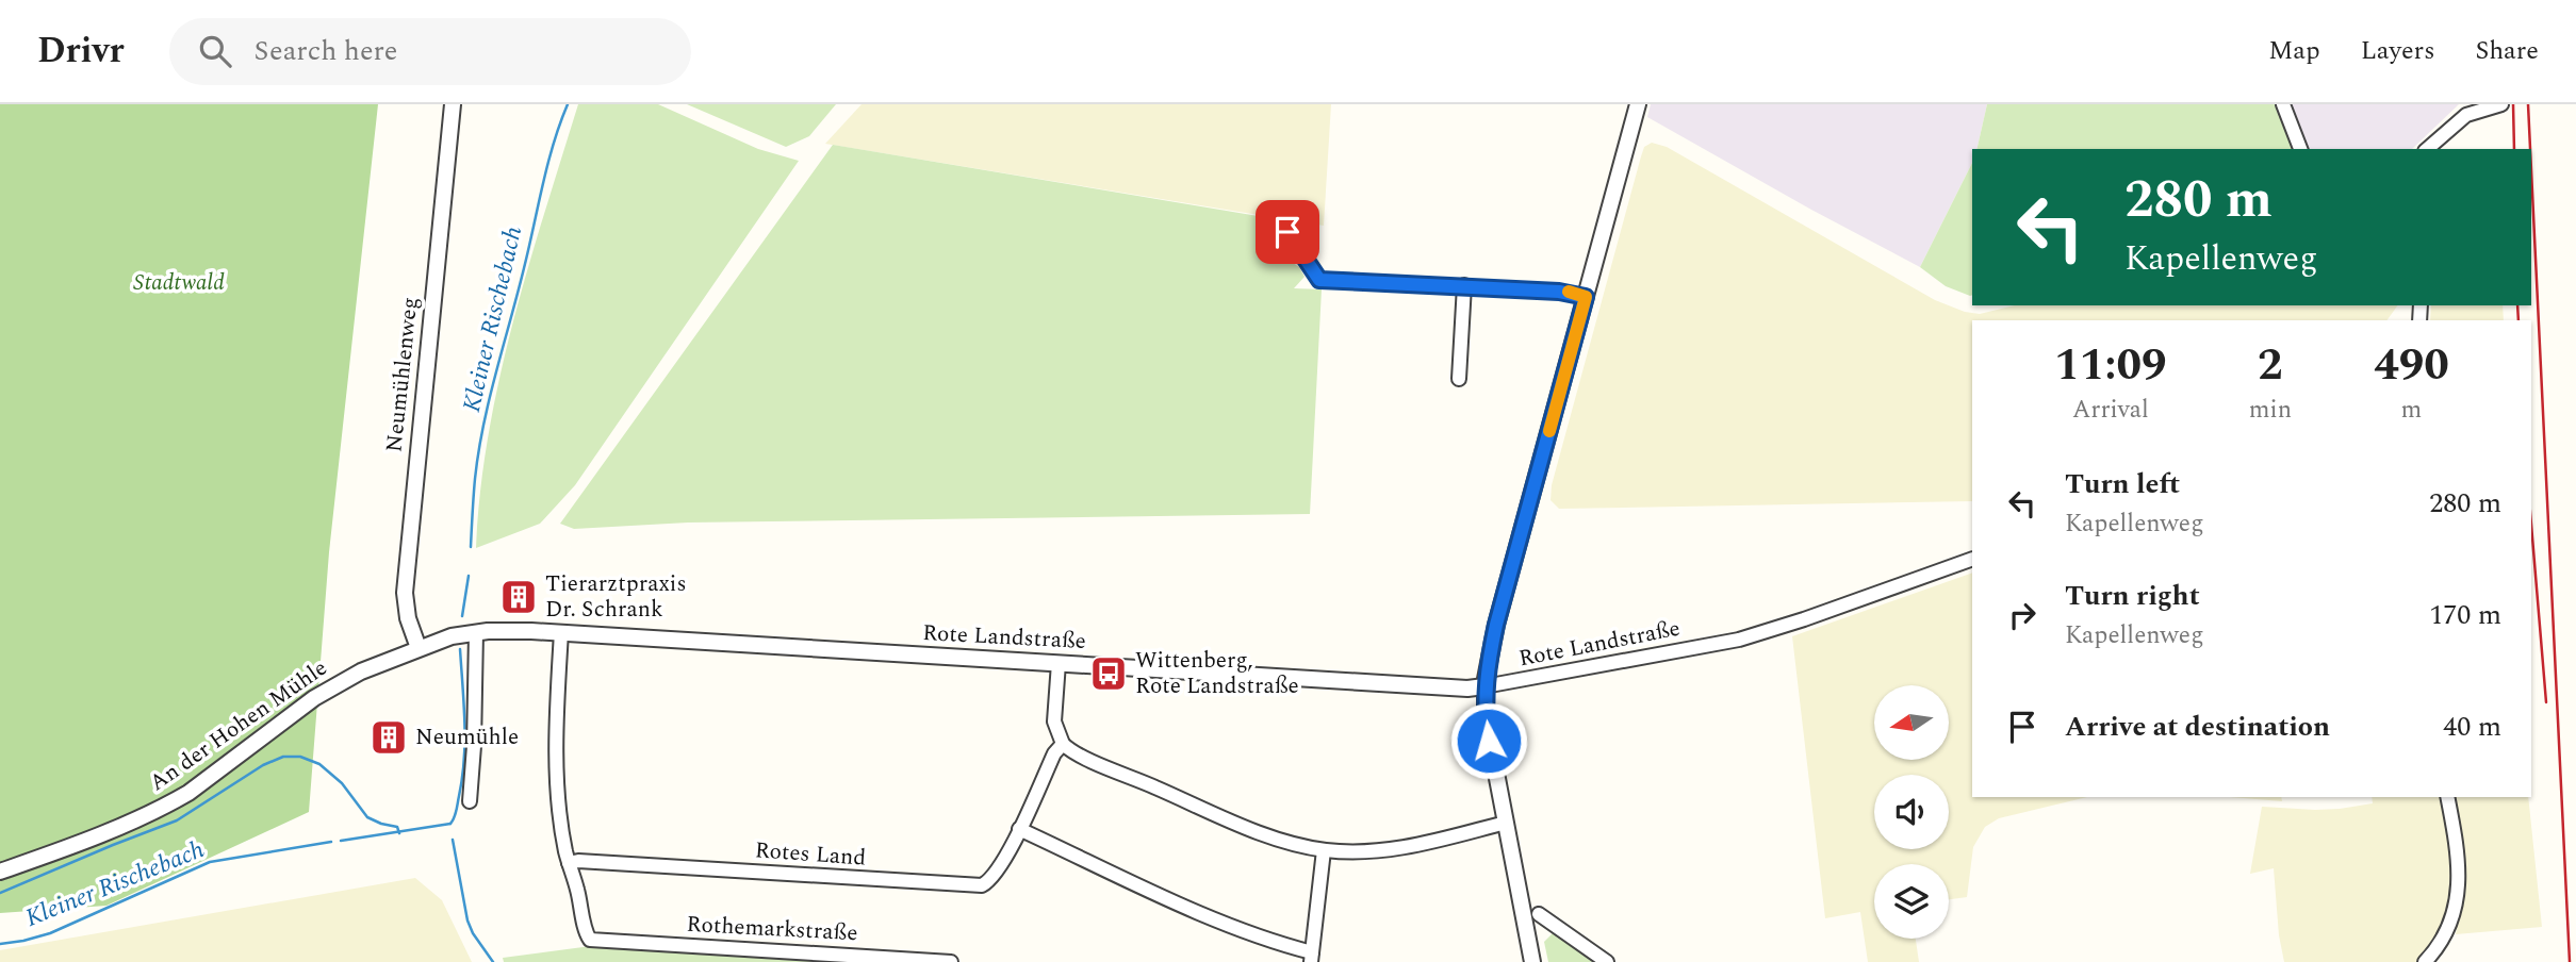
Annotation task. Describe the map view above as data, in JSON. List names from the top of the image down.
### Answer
{
  "streets": {
    "street": [
      "Neumühlenweg",
      "Rote Landstraße",
      "An der Hohen Mühle",
      "Rotes Land",
      "Rothemarkstraße"
    ]
  },
  "crossings": [
    ["Neumühlenweg", "Rote Landstraße"],
    ["Neumühlenweg", "An der Hohen Mühle"],
    ["Rote Landstraße", "An der Hohen Mühle"],
    ["Rotes Land", "Rothemarkstraße"]
  ],
  "water": ["Kleiner Rischebach"],
  "parks": ["Stadtwald"],
  "places": {
    "building": ["Tierarztpraxis Dr. Schrank", "Neumühle"],
    "bus stop": ["Wittenberg, Rote Landstraße"]
  },
  "north": "left",
  "page": {
    "header": "Drivr",
    "search": "Search here",
    "nav": ["Map", "Layers", "Share"],
    "turn": ["280 m", "Kapellenweg"],
    "eta": [
      "11:09",
      "Arrival",
      "2",
      "min",
      "490",
      "m"
    ],
    "list": [
      {
        "name": "Turn left",
        "note": "Kapellenweg",
        "value": "280 m"
      },
      {
        "name": "Turn right",
        "note": "Kapellenweg",
        "value": "170 m"
      },
      {
        "name": "Arrive at destination",
        "value": "40 m"
      }
    ]
  }
}
